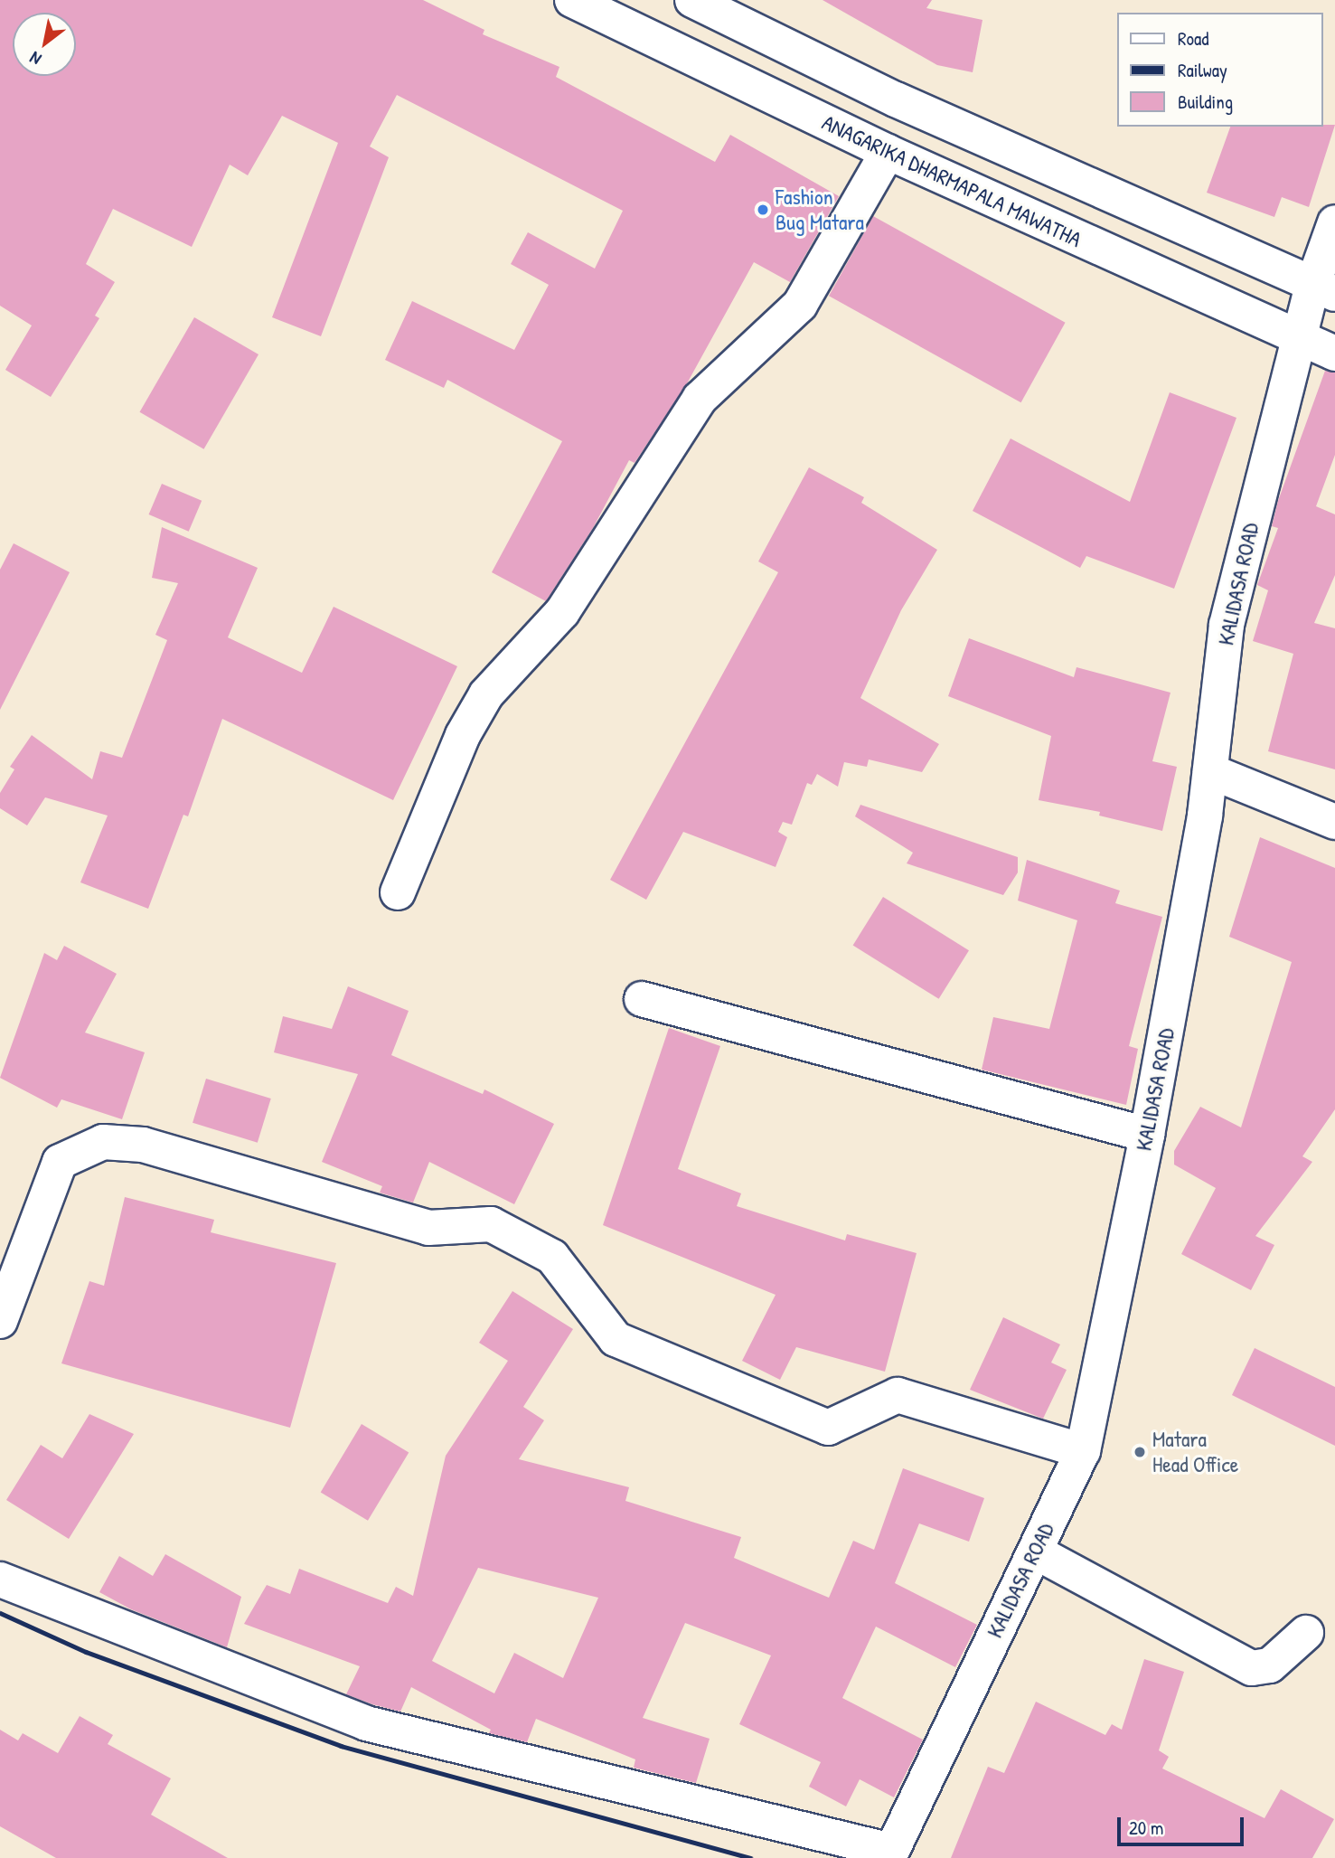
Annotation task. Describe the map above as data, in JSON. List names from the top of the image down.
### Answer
{
  "streets": {
    "main road": ["ANAGARIKA DHARMAPALA MAWATHA", "KALIDASA ROAD"]
  },
  "crossings": [
    ["ANAGARIKA DHARMAPALA MAWATHA", "KALIDASA ROAD"]
  ],
  "places": ["Fashion Bug Matara", "Matara Head Office"],
  "legend": ["Road", "Railway", "Building"],
  "scale_bar": "20 m",
  "north": "bottom left"
}
